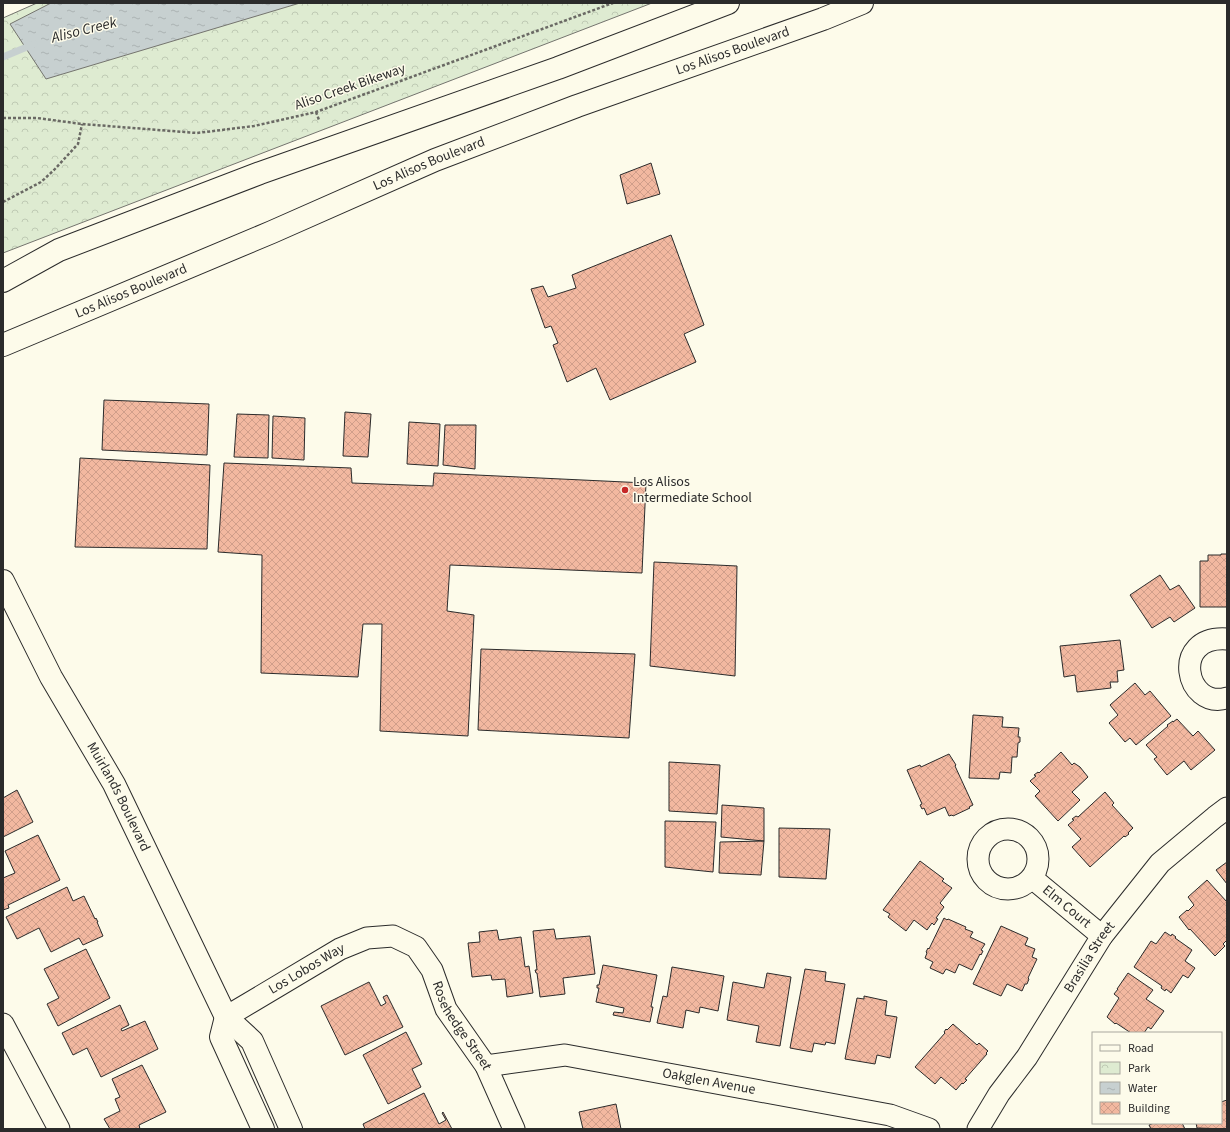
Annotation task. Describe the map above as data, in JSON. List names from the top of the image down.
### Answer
{
  "streets": {
    "main road": ["Los Alisos Boulevard", "Muirlands Boulevard"],
    "street": [
      "Elm Court",
      "Brasilia Street",
      "Los Lobos Way",
      "Rosehedge Street",
      "Oakglen Avenue"
    ],
    "path": ["Aliso Creek Bikeway"]
  },
  "crossings": [
    ["Muirlands Boulevard", "Los Lobos Way"],
    ["Elm Court", "Brasilia Street"],
    ["Los Lobos Way", "Rosehedge Street"],
    ["Rosehedge Street", "Oakglen Avenue"]
  ],
  "water": ["Aliso Creek"],
  "places": ["Los Alisos Intermediate School"],
  "legend": [
    "Road",
    "Park",
    "Water",
    "Building"
  ]
}
